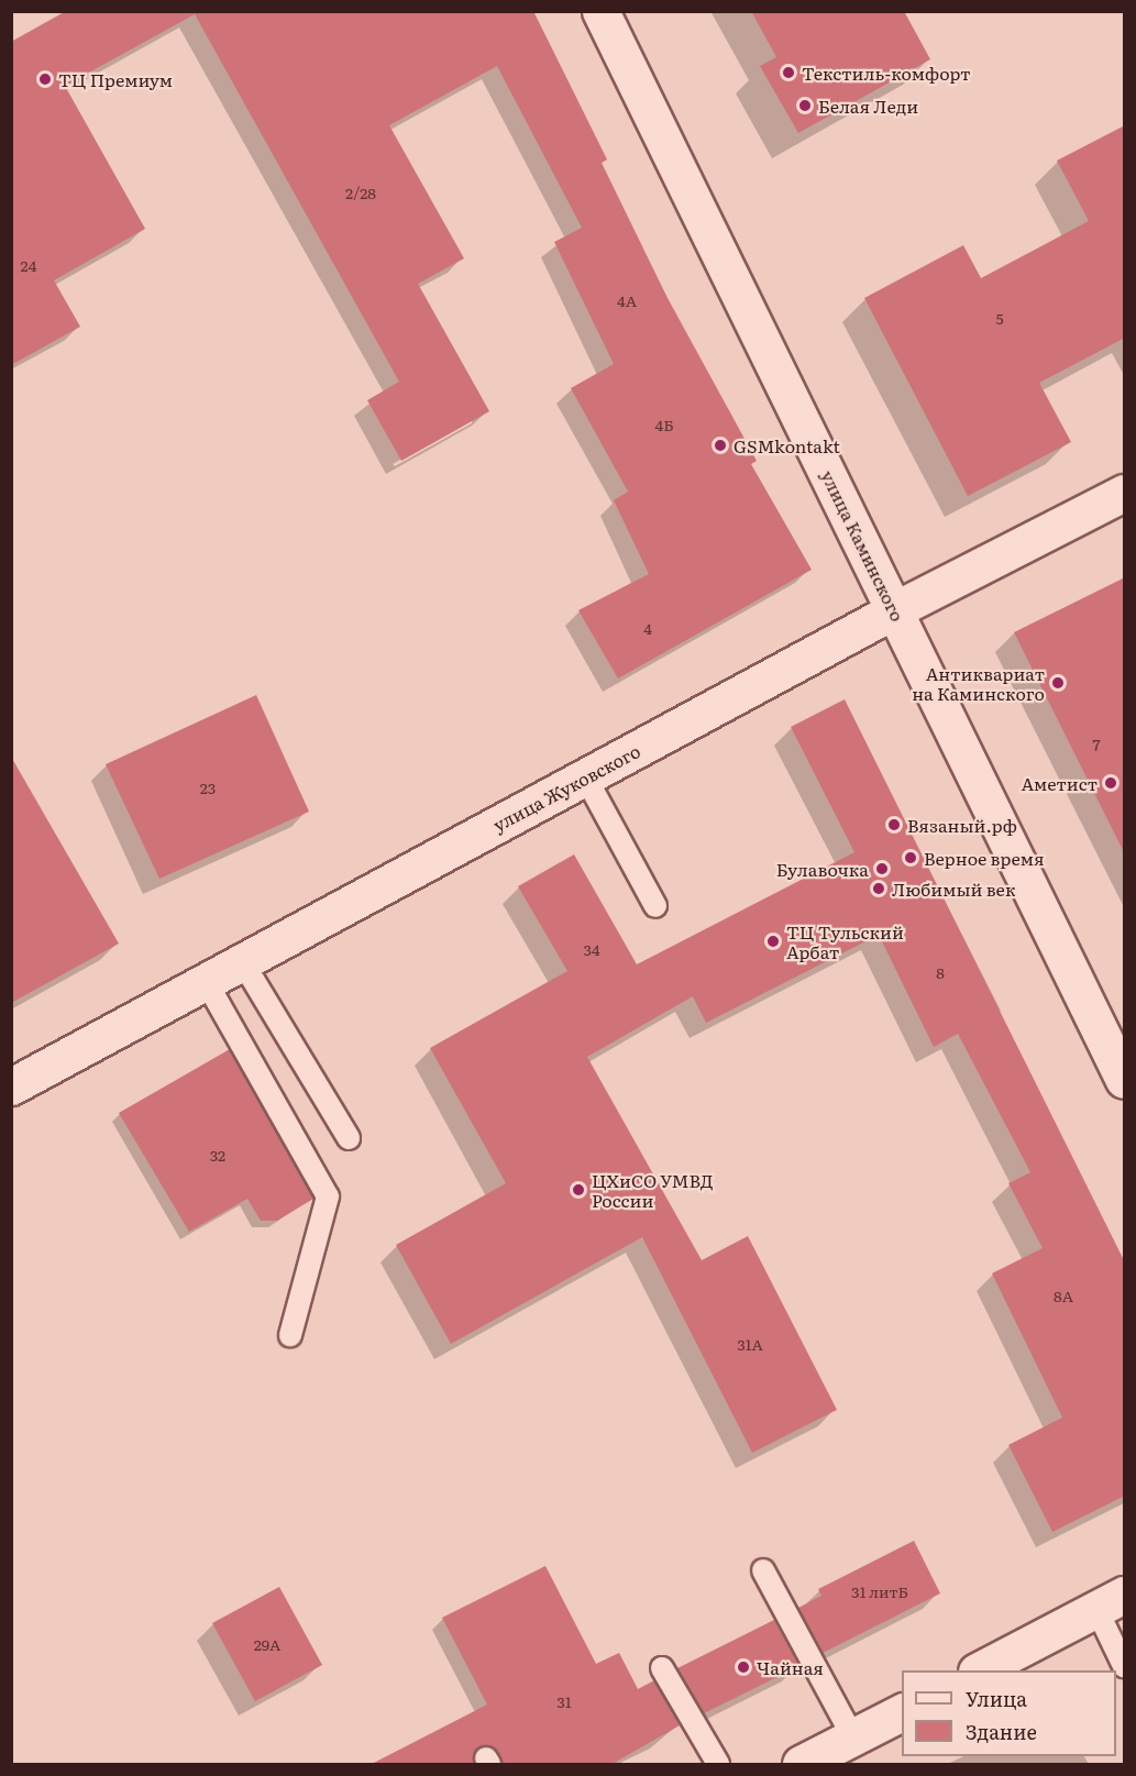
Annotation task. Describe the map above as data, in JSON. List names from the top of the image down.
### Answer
{
  "streets": {
    "street": ["улица Каминского", "улица Жуковского"]
  },
  "crossings": [
    ["улица Каминского", "улица Жуковского"]
  ],
  "places": [
    "Текстиль-комфорт",
    "ТЦ Премиум",
    "Белая Леди",
    "GSMkontakt",
    "Антиквариат на Каминского",
    "Аметист",
    "Вязаный.рф",
    "Верное время",
    "Булавочка",
    "Любимый век",
    "ТЦ Тульский Арбат",
    "ЦХиСО УМВД России",
    "Чайная"
  ],
  "house_numbers": [
    "2/28",
    "24",
    "4А",
    "5",
    "4Б",
    "4",
    "7",
    "23",
    "34",
    "8",
    "32",
    "8А",
    "31А",
    "31 литБ",
    "29А",
    "31"
  ],
  "legend": ["Улица", "Здание"]
}
